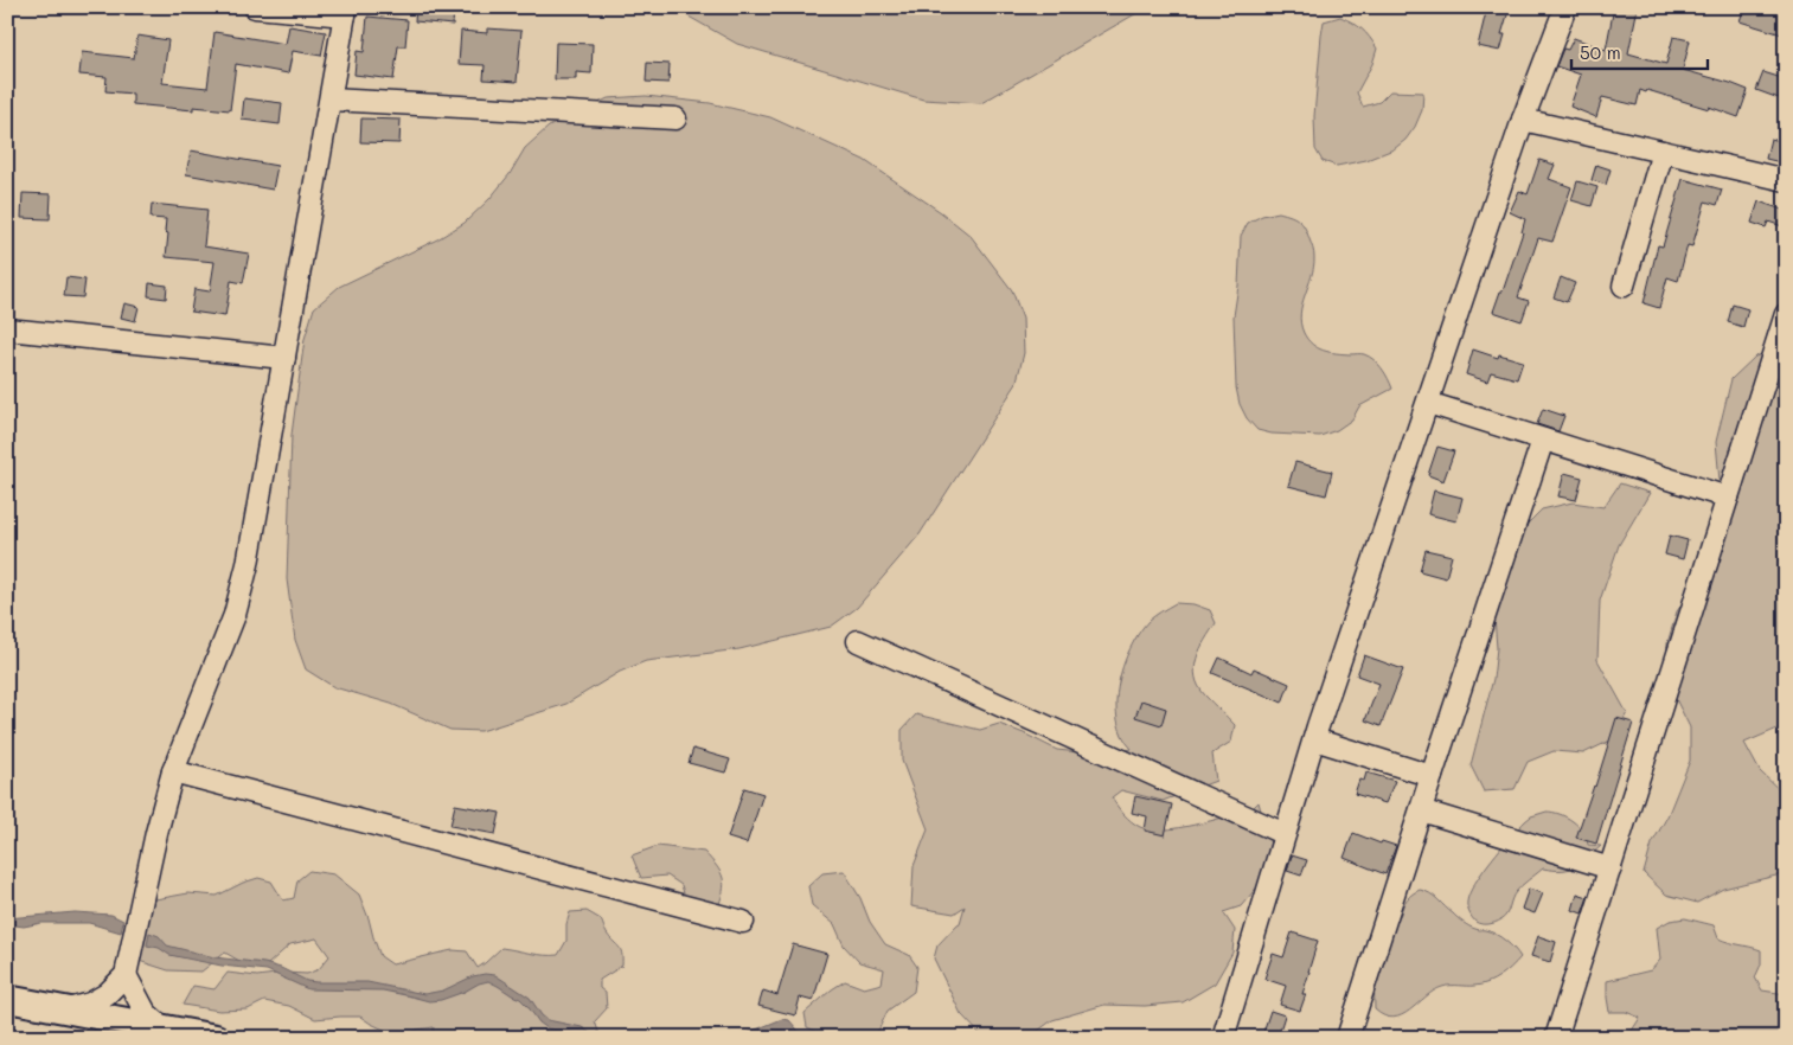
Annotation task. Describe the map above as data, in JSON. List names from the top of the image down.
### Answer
{
  "scale_bar": "50 m"
}
